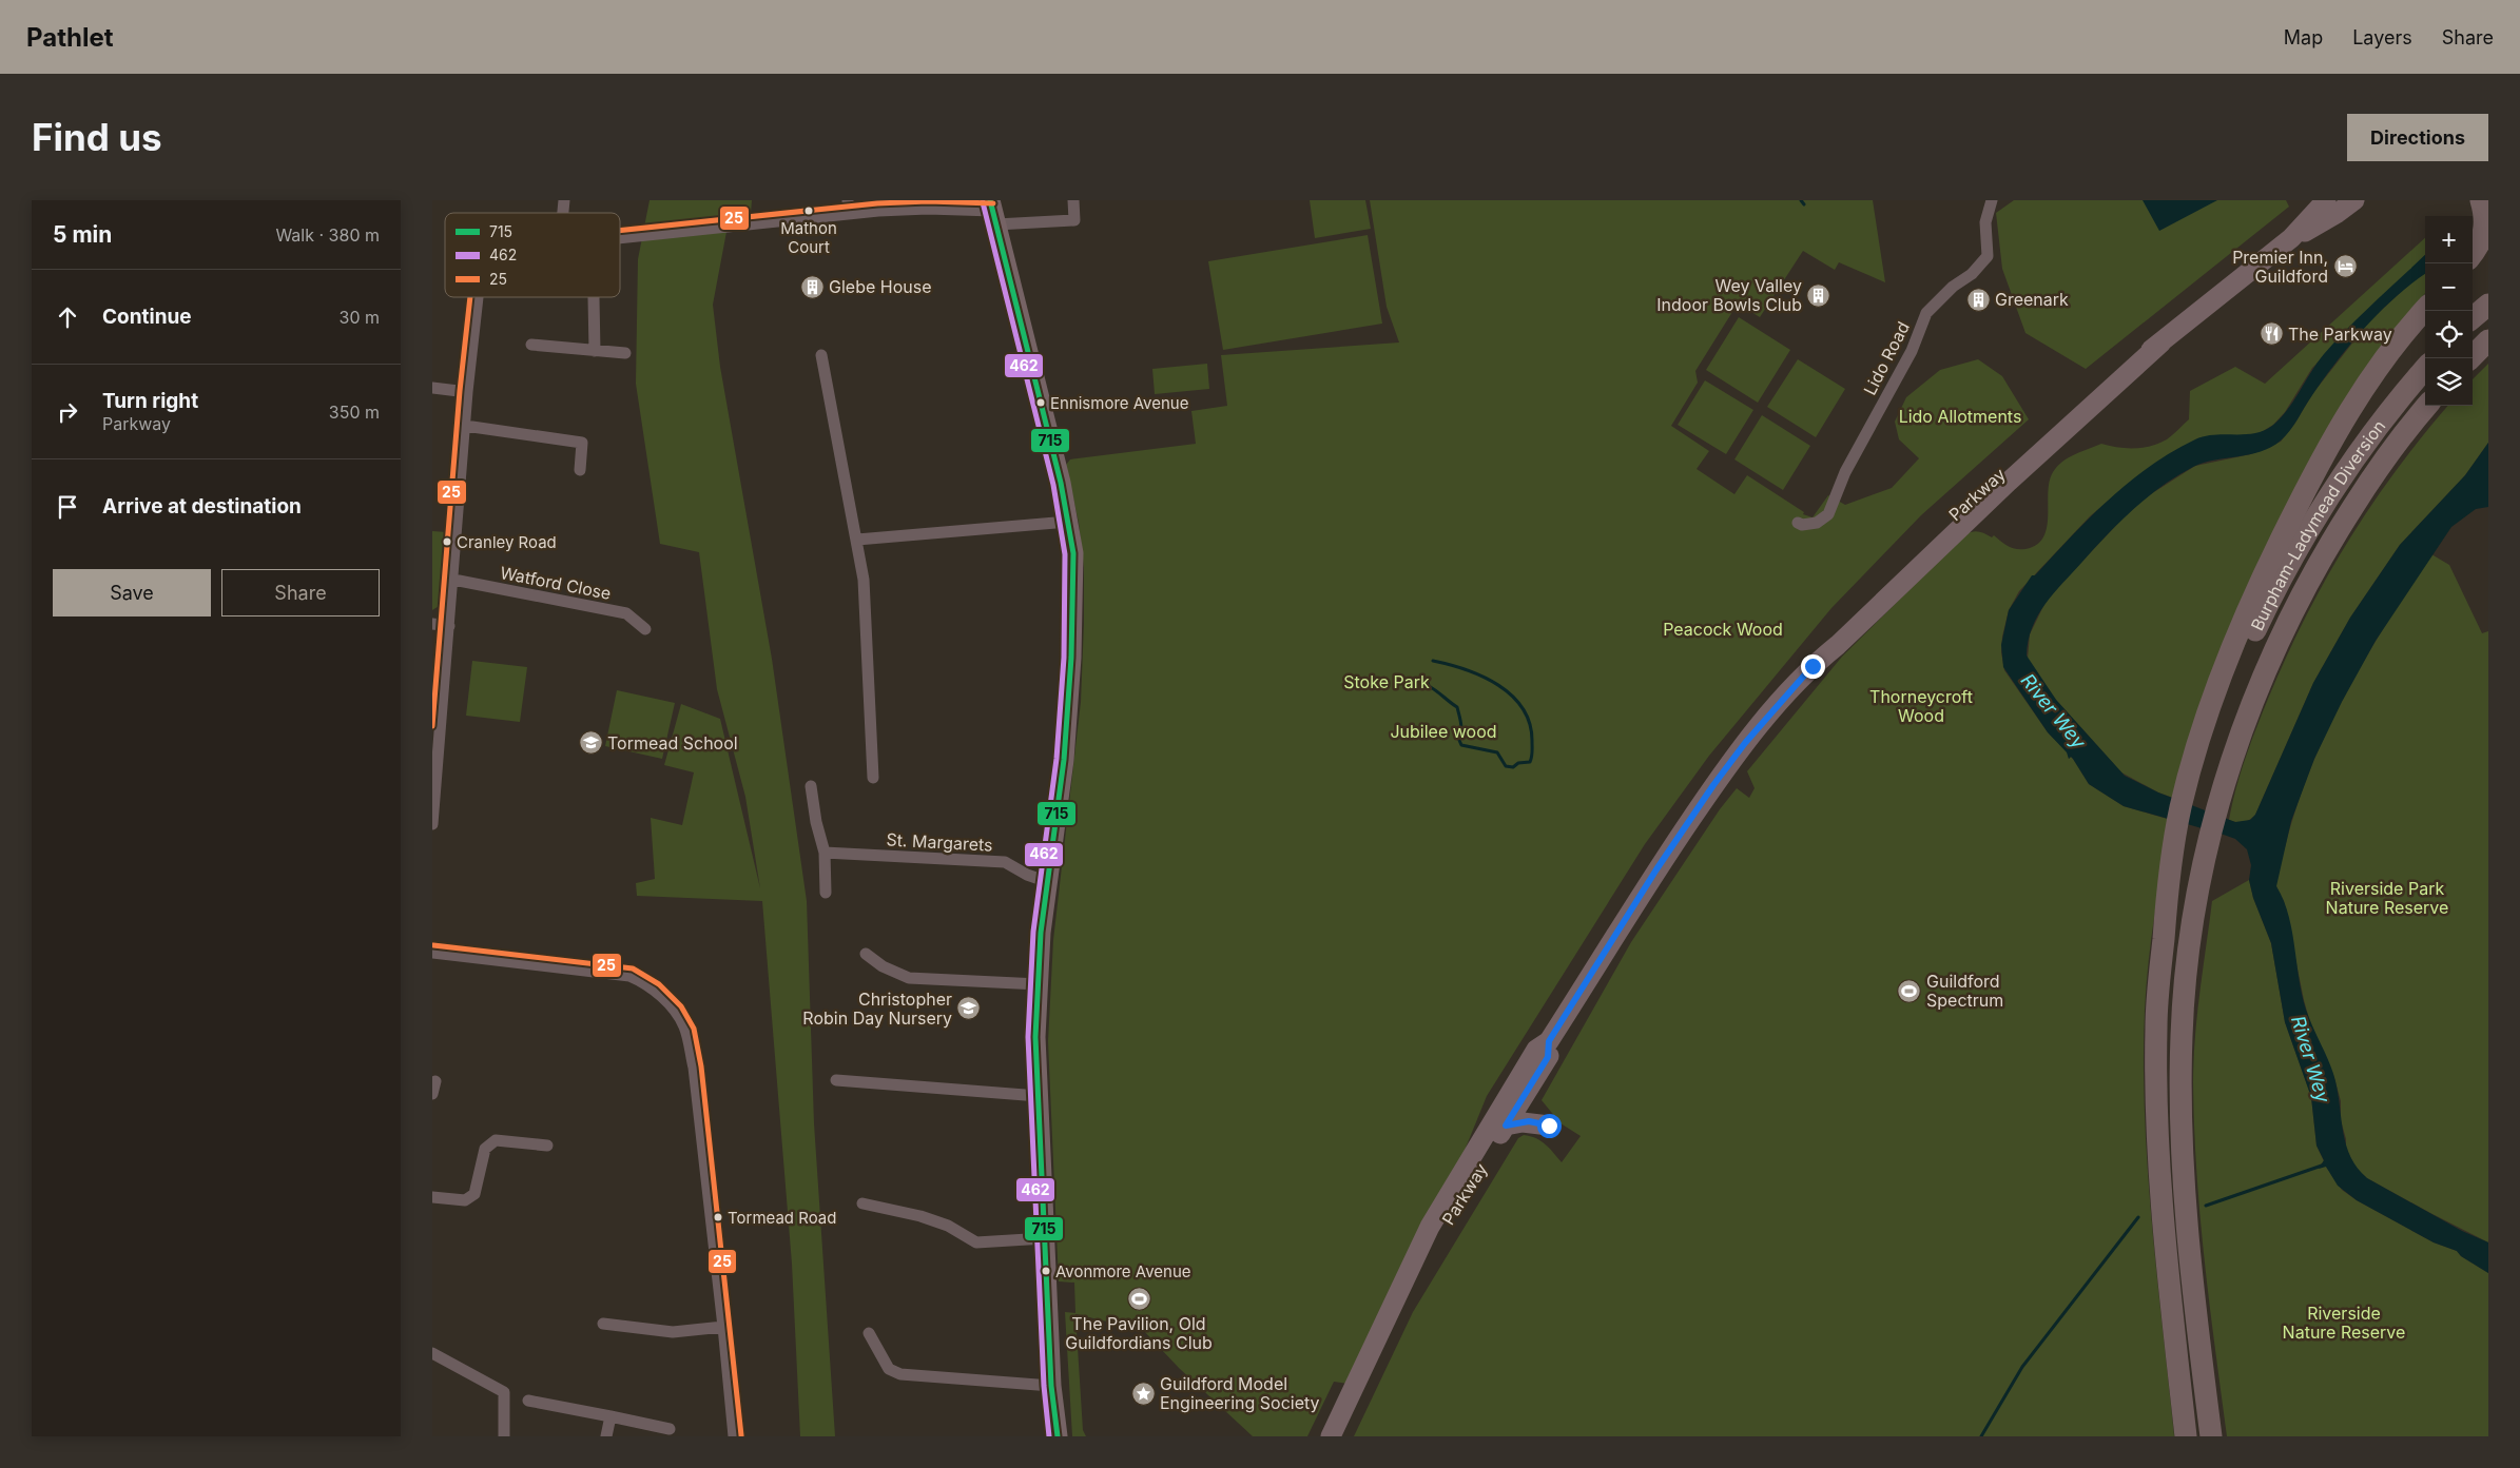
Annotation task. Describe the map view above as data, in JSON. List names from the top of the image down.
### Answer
{
  "streets": {
    "highway": ["Burpham-Ladymead Diversion"],
    "main road": ["Parkway"],
    "street": ["Lido Road", "Watford Close", "St. Margarets"]
  },
  "water": ["River Wey"],
  "parks": [
    "Lido Allotments",
    "Peacock Wood",
    "Stoke Park",
    "Thorneycroft Wood",
    "Jubilee wood",
    "Riverside Park Nature Reserve",
    "Riverside Nature Reserve"
  ],
  "places": {
    "other": [
      "Mathon Court",
      "Ennismore Avenue",
      "Cranley Road",
      "Tormead Road",
      "Avonmore Avenue"
    ],
    "hotel": ["Premier Inn, Guildford"],
    "building": ["Glebe House", "Wey Valley Indoor Bowls Club", "Greenark"],
    "restaurant": ["The Parkway"],
    "school or university": ["Tormead School", "Christopher Robin Day Nursery"],
    "sports": ["Guildford Spectrum", "The Pavilion, Old Guildfordians Club"],
    "place": ["Guildford Model Engineering Society"]
  },
  "lines": ["transit line 715", "transit line 25", "transit line 462"],
  "legend": ["715", "462", "25"],
  "page": {
    "header": "Pathlet",
    "nav": ["Map", "Layers", "Share"],
    "buttons": [
      "Directions",
      ["Save", "Share"]
    ],
    "title": "Find us",
    "heading": ["5 min", "Walk · 380 m"],
    "map_buttons": ["+", "−"],
    "list": [
      ["Continue", "30 m"],
      ["Turn right", "Parkway", "350 m"],
      "Arrive at destination"
    ]
  }
}
